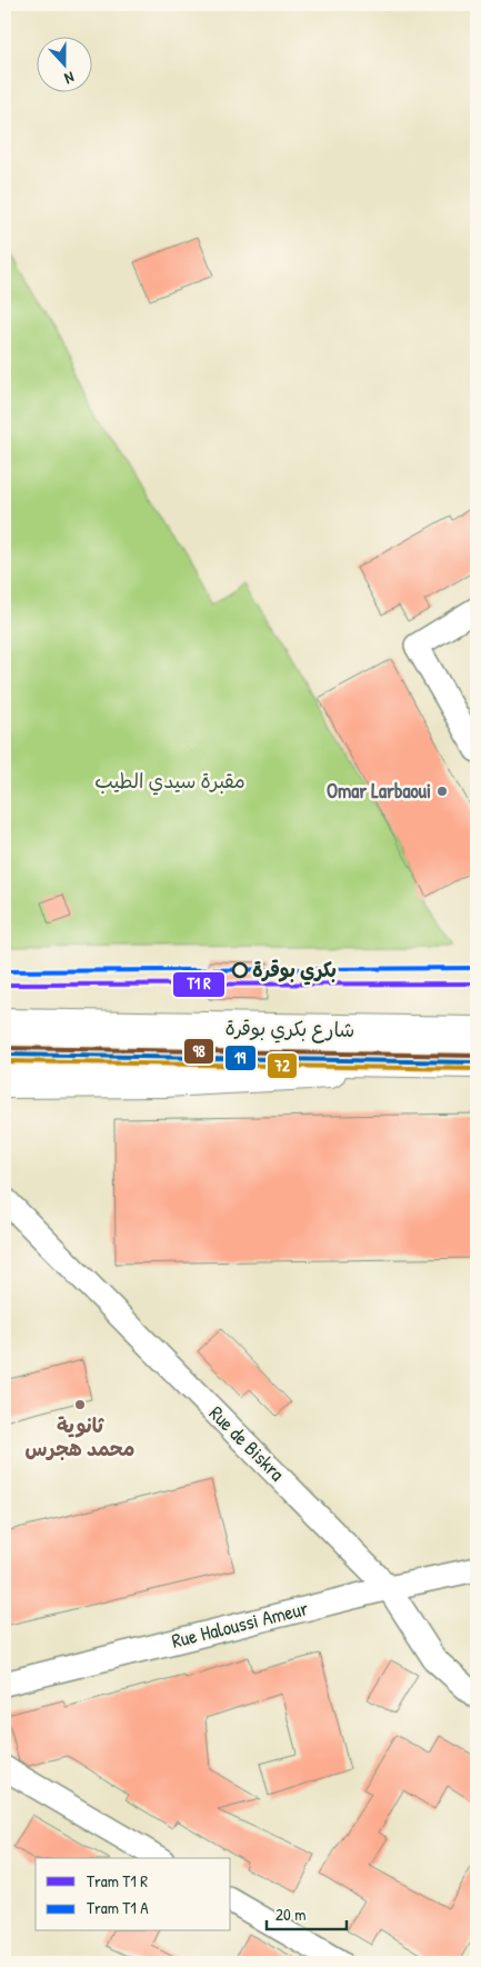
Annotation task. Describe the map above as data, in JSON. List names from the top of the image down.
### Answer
{
  "streets": {
    "main road": ["شارع بكري بوقرة"],
    "street": ["Rue de Biskra", "Rue Haloussi Ameur"]
  },
  "crossings": [
    ["Rue de Biskra", "Rue Haloussi Ameur"]
  ],
  "parks": ["مقبرة سيدي الطيب"],
  "places": ["Omar Larbaoui", "بكري بوقرة", "ثانوية محمد هجرس"],
  "lines": ["transit line 98", "transit line 19", "transit line 72"],
  "legend": ["Tram T1 R", "Tram T1 A"],
  "scale_bar": "20 m",
  "north": "bottom"
}
